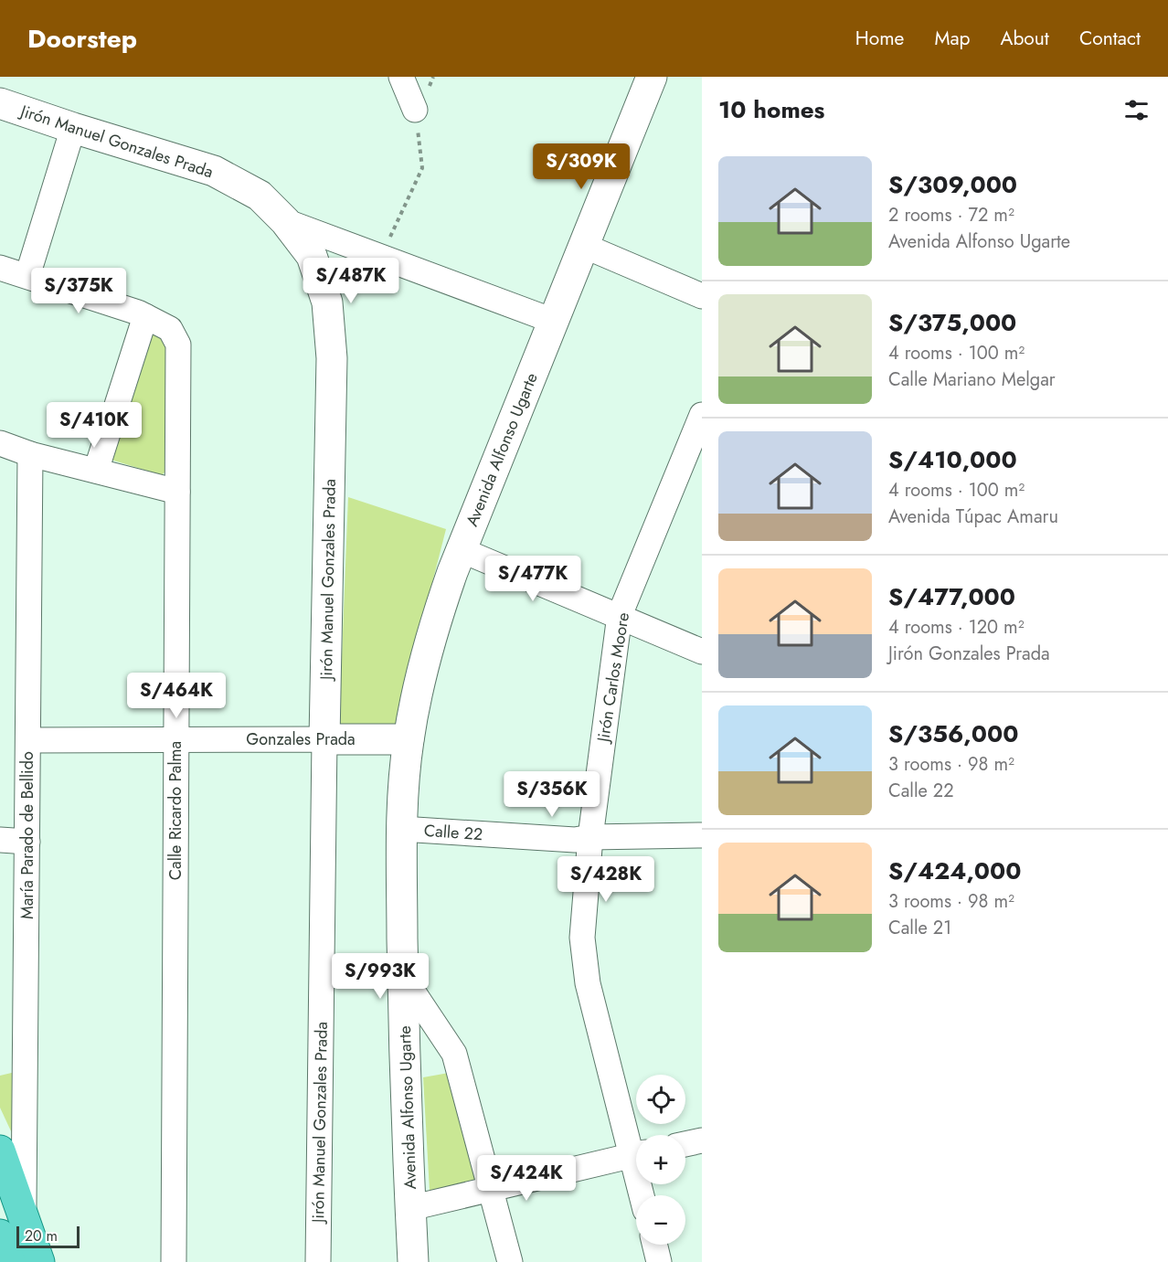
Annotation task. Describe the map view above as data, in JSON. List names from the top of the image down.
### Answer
{
  "streets": {
    "street": [
      "Jirón Manuel Gonzales Prada",
      "Avenida Alfonso Ugarte",
      "Jirón Carlos Moore",
      "Gonzales Prada",
      "Calle Ricardo Palma",
      "Calle 22",
      "María Parado de Bellido"
    ]
  },
  "crossings": [
    ["Jirón Manuel Gonzales Prada", "Gonzales Prada"],
    ["Avenida Alfonso Ugarte", "Gonzales Prada"],
    ["Avenida Alfonso Ugarte", "Calle 22"],
    ["Jirón Carlos Moore", "Calle 22"],
    ["Gonzales Prada", "Calle Ricardo Palma"],
    ["Gonzales Prada", "María Parado de Bellido"]
  ],
  "scale_bar": "20 m",
  "page": {
    "header": "Doorstep",
    "nav": [
      "Home",
      "Map",
      "About",
      "Contact"
    ],
    "heading": "10 homes",
    "list": [
      {
        "name": "S/309,000",
        "note": "2 rooms · 72 m² · Avenida Alfonso Ugarte"
      },
      {
        "name": "S/375,000",
        "note": "4 rooms · 100 m² · Calle Mariano Melgar"
      },
      {
        "name": "S/410,000",
        "note": "4 rooms · 100 m² · Avenida Túpac Amaru"
      },
      {
        "name": "S/477,000",
        "note": "4 rooms · 120 m² · Jirón Gonzales Prada"
      },
      {
        "name": "S/356,000",
        "note": "3 rooms · 98 m² · Calle 22"
      },
      {
        "name": "S/424,000",
        "note": "3 rooms · 98 m² · Calle 21"
      }
    ],
    "price": [
      "S/309K",
      "S/487K",
      "S/375K",
      "S/410K",
      "S/477K",
      "S/464K",
      "S/356K",
      "S/428K",
      "S/993K",
      "S/424K"
    ],
    "map_buttons": ["+", "−"],
    "scale": "20 m"
  }
}
